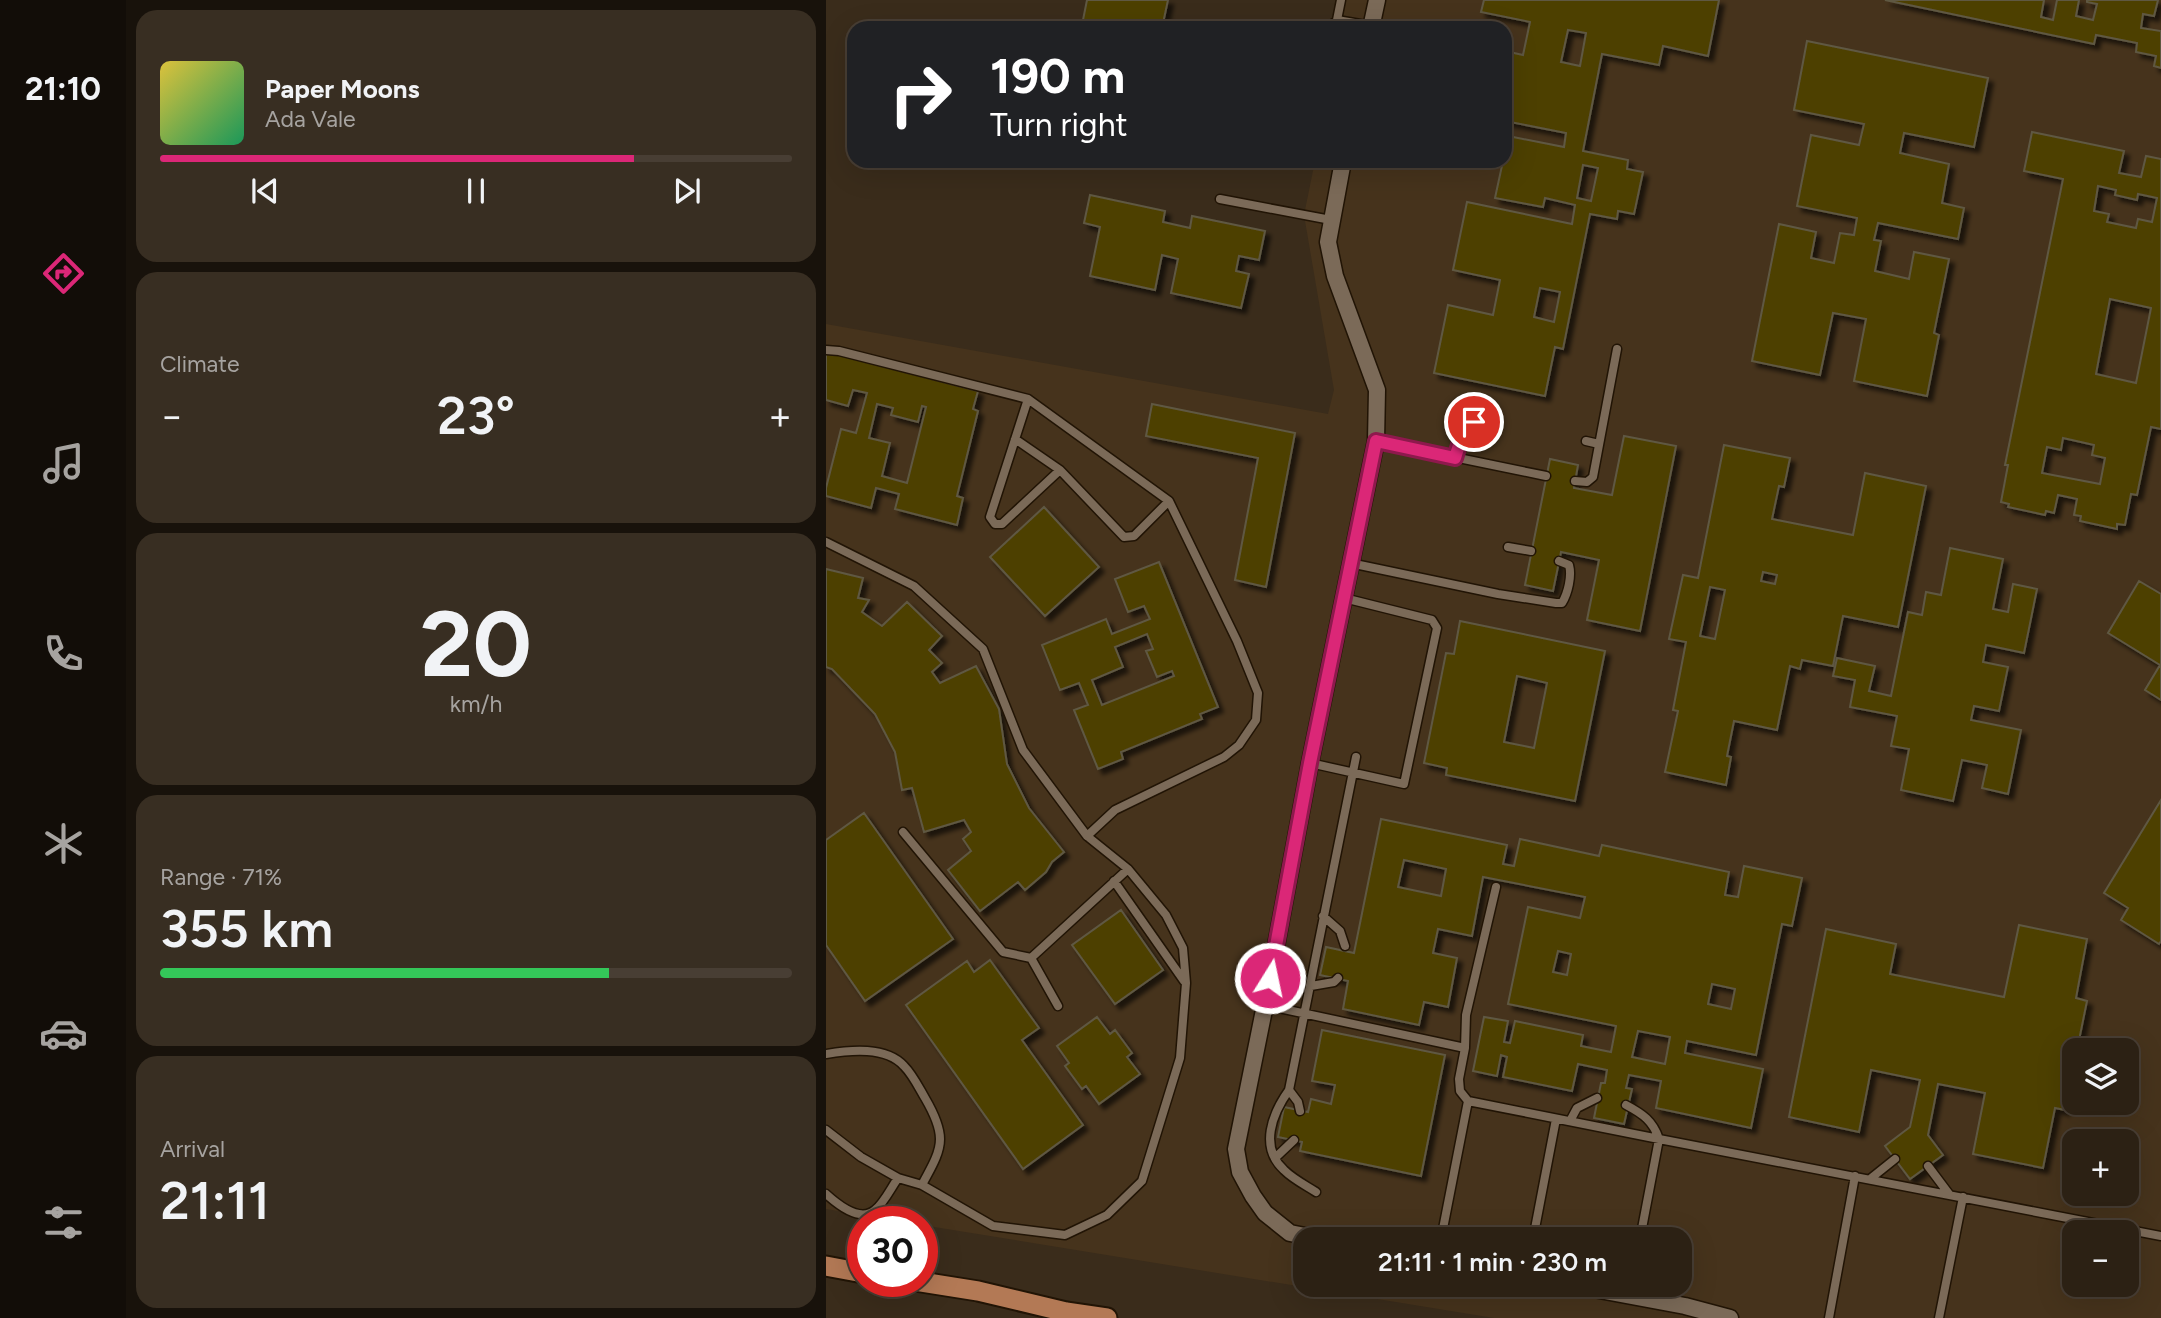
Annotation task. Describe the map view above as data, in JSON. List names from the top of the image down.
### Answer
{
  "page": {
    "tabs": "21:10",
    "turn": ["190 m", "Turn right"],
    "song": ["Paper Moons", "Ada Vale"],
    "tile": [
      "Climate",
      ["20", "km/h"],
      ["Range · 71%", "355 km"],
      ["Arrival", "21:11"]
    ],
    "heat": ["−", "23°", "+"],
    "map_buttons": ["+", "−"],
    "limit": "30",
    "trip": "21:11 · 1 min · 230 m"
  }
}
